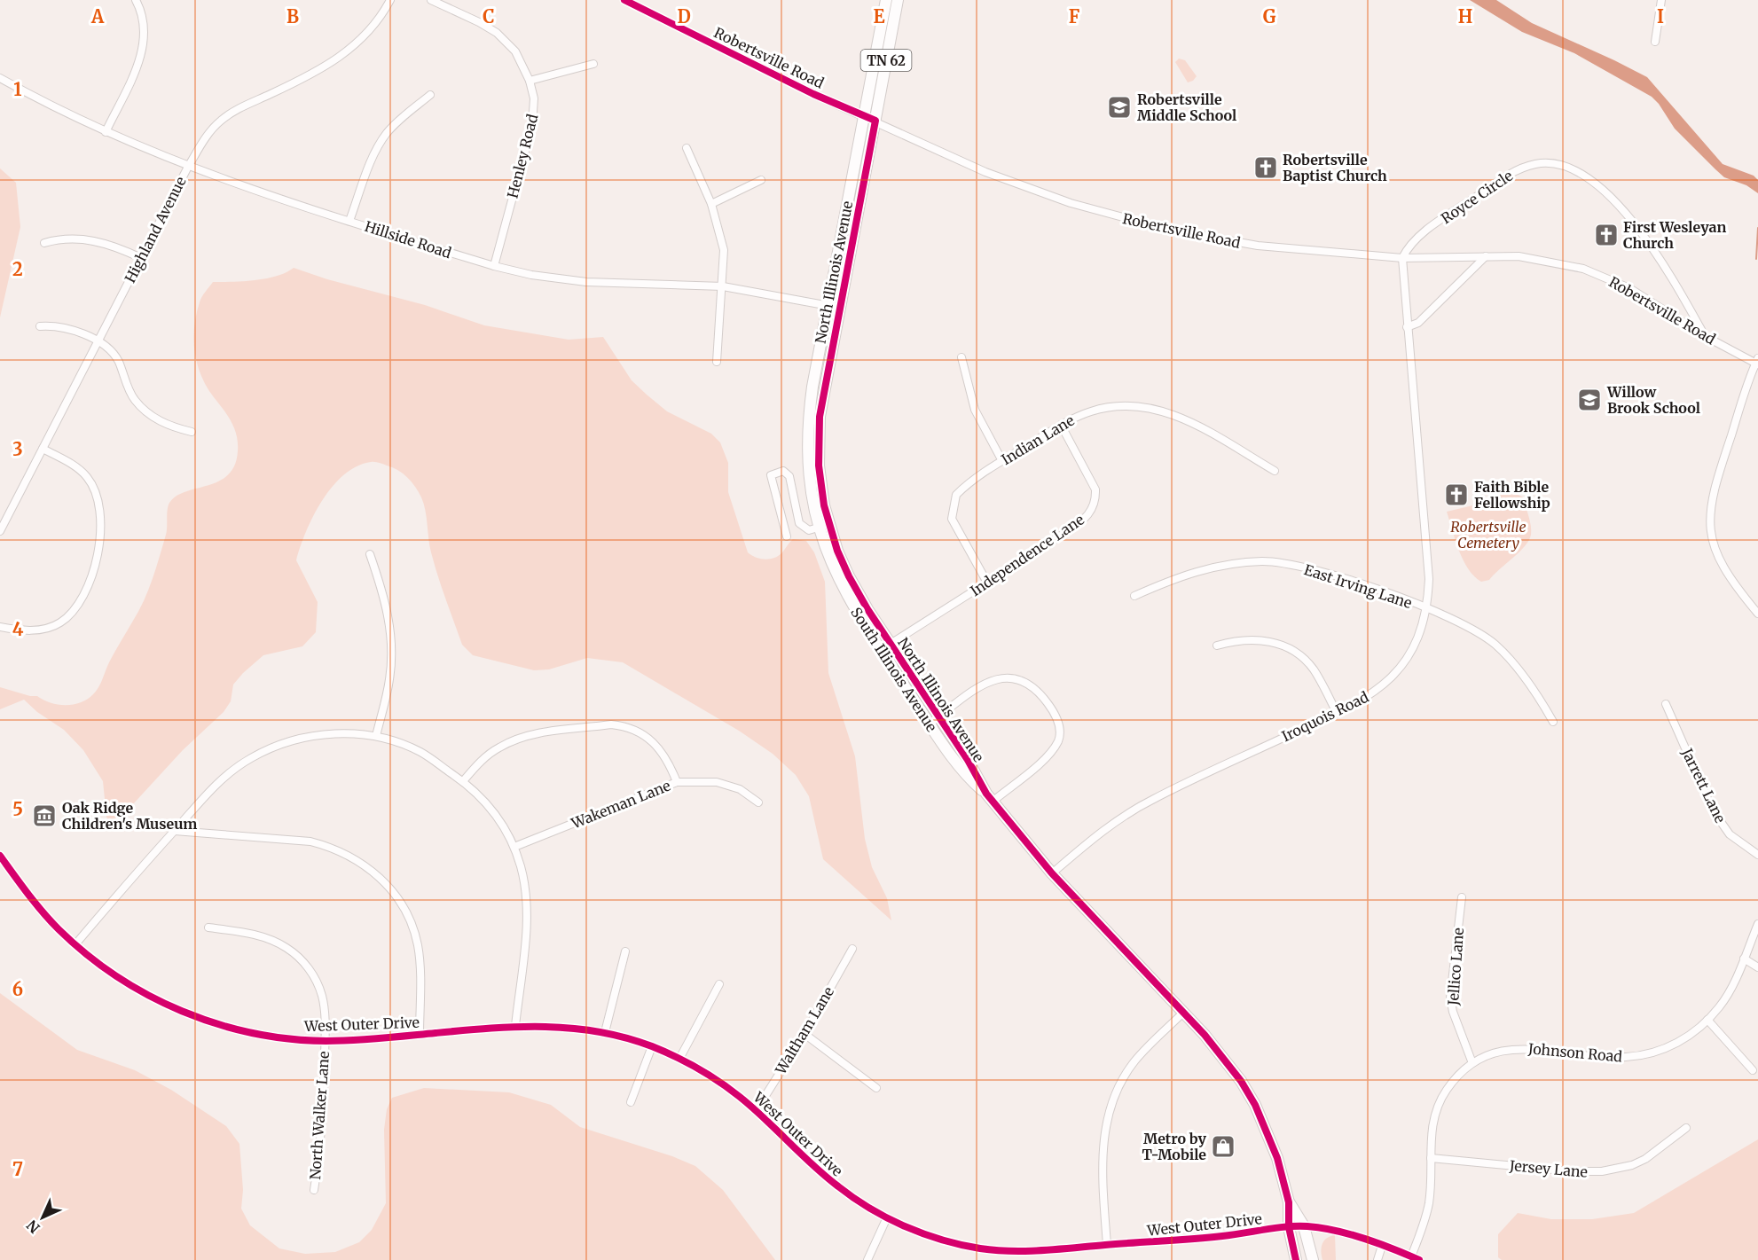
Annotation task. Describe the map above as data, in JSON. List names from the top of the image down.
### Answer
{
  "streets": {
    "highway": ["TN 62", "North Illinois Avenue"],
    "street": [
      "Robertsville Road",
      "Henley Road",
      "Royce Circle",
      "Highland Avenue",
      "Hillside Road",
      "Indian Lane",
      "Independence Lane",
      "East Irving Lane",
      "Iroquois Road",
      "Jarrett Lane",
      "Wakeman Lane",
      "Jellico Lane",
      "West Outer Drive",
      "Waltham Lane",
      "Johnson Road",
      "North Walker Lane",
      "Jersey Lane"
    ],
    "cycle path": ["South Illinois Avenue"]
  },
  "crossings": [
    ["Robertsville Road", "TN 62"],
    ["Robertsville Road", "Royce Circle"],
    ["Robertsville Road", "North Illinois Avenue"],
    ["Robertsville Road", "Iroquois Road"],
    ["TN 62", "Hillside Road"],
    ["TN 62", "North Illinois Avenue"],
    ["Henley Road", "Hillside Road"],
    ["Royce Circle", "Iroquois Road"],
    ["Highland Avenue", "Hillside Road"],
    ["Hillside Road", "North Illinois Avenue"],
    ["North Illinois Avenue", "Independence Lane"],
    ["North Illinois Avenue", "Iroquois Road"],
    ["Indian Lane", "Independence Lane"],
    ["East Irving Lane", "Iroquois Road"],
    ["Jellico Lane", "Johnson Road"],
    ["West Outer Drive", "Waltham Lane"],
    ["West Outer Drive", "Johnson Road"],
    ["West Outer Drive", "North Walker Lane"],
    ["Johnson Road", "Jersey Lane"]
  ],
  "parks": ["Robertsville Cemetery"],
  "places": {
    "school or university": ["Robertsville Middle School", "Willow Brook School"],
    "church": ["Robertsville Baptist Church", "First Wesleyan Church", "Faith Bible Fellowship"],
    "museum": ["Oak Ridge Children's Museum"],
    "shop": ["Metro by T-Mobile"]
  },
  "north": "bottom left",
  "grid": {
    "columns": [
      "A",
      "B",
      "C",
      "D",
      "E",
      "F",
      "G",
      "H",
      "I"
    ],
    "rows": [
      "1",
      "2",
      "3",
      "4",
      "5",
      "6",
      "7"
    ]
  }
}
